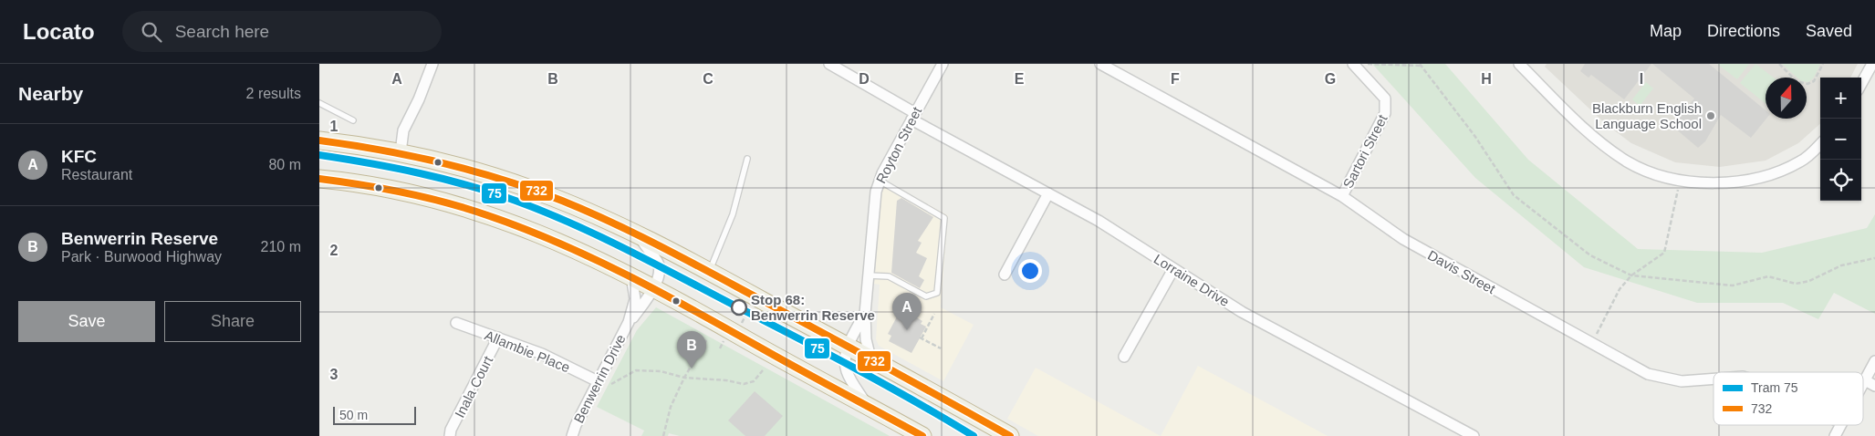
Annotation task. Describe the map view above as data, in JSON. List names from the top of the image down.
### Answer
{
  "streets": {
    "street": [
      "Royton Street",
      "Sartori Street",
      "Davis Street",
      "Lorraine Drive",
      "Allambie Place",
      "Benwerrin Drive",
      "Inala Court"
    ]
  },
  "crossings": [
    ["Royton Street", "Lorraine Drive"],
    ["Sartori Street", "Davis Street"],
    ["Allambie Place", "Benwerrin Drive"],
    ["Allambie Place", "Inala Court"]
  ],
  "places": ["Blackburn English Language School", "Stop 68: Benwerrin Reserve"],
  "lines": ["transit line 732", "tram line 75"],
  "legend": ["Tram 75", "732"],
  "scale_bar": "50 m",
  "north": "top",
  "page": {
    "header": "Locato",
    "search": "Search here",
    "nav": ["Map", "Directions", "Saved"],
    "heading": ["Nearby", "2 results"],
    "map_buttons": ["+", "−"],
    "list": [
      {
        "mark": "A",
        "name": "KFC",
        "note": "Restaurant",
        "value": "80 m"
      },
      {
        "mark": "B",
        "name": "Benwerrin Reserve",
        "note": "Park · Burwood Highway",
        "value": "210 m"
      }
    ],
    "buttons": ["Save", "Share"],
    "pins": ["A", "B"],
    "scale": "50 m"
  },
  "grid": {
    "columns": [
      "A",
      "B",
      "C",
      "D",
      "E",
      "F",
      "G",
      "H",
      "I"
    ],
    "rows": ["1", "2", "3"]
  }
}
